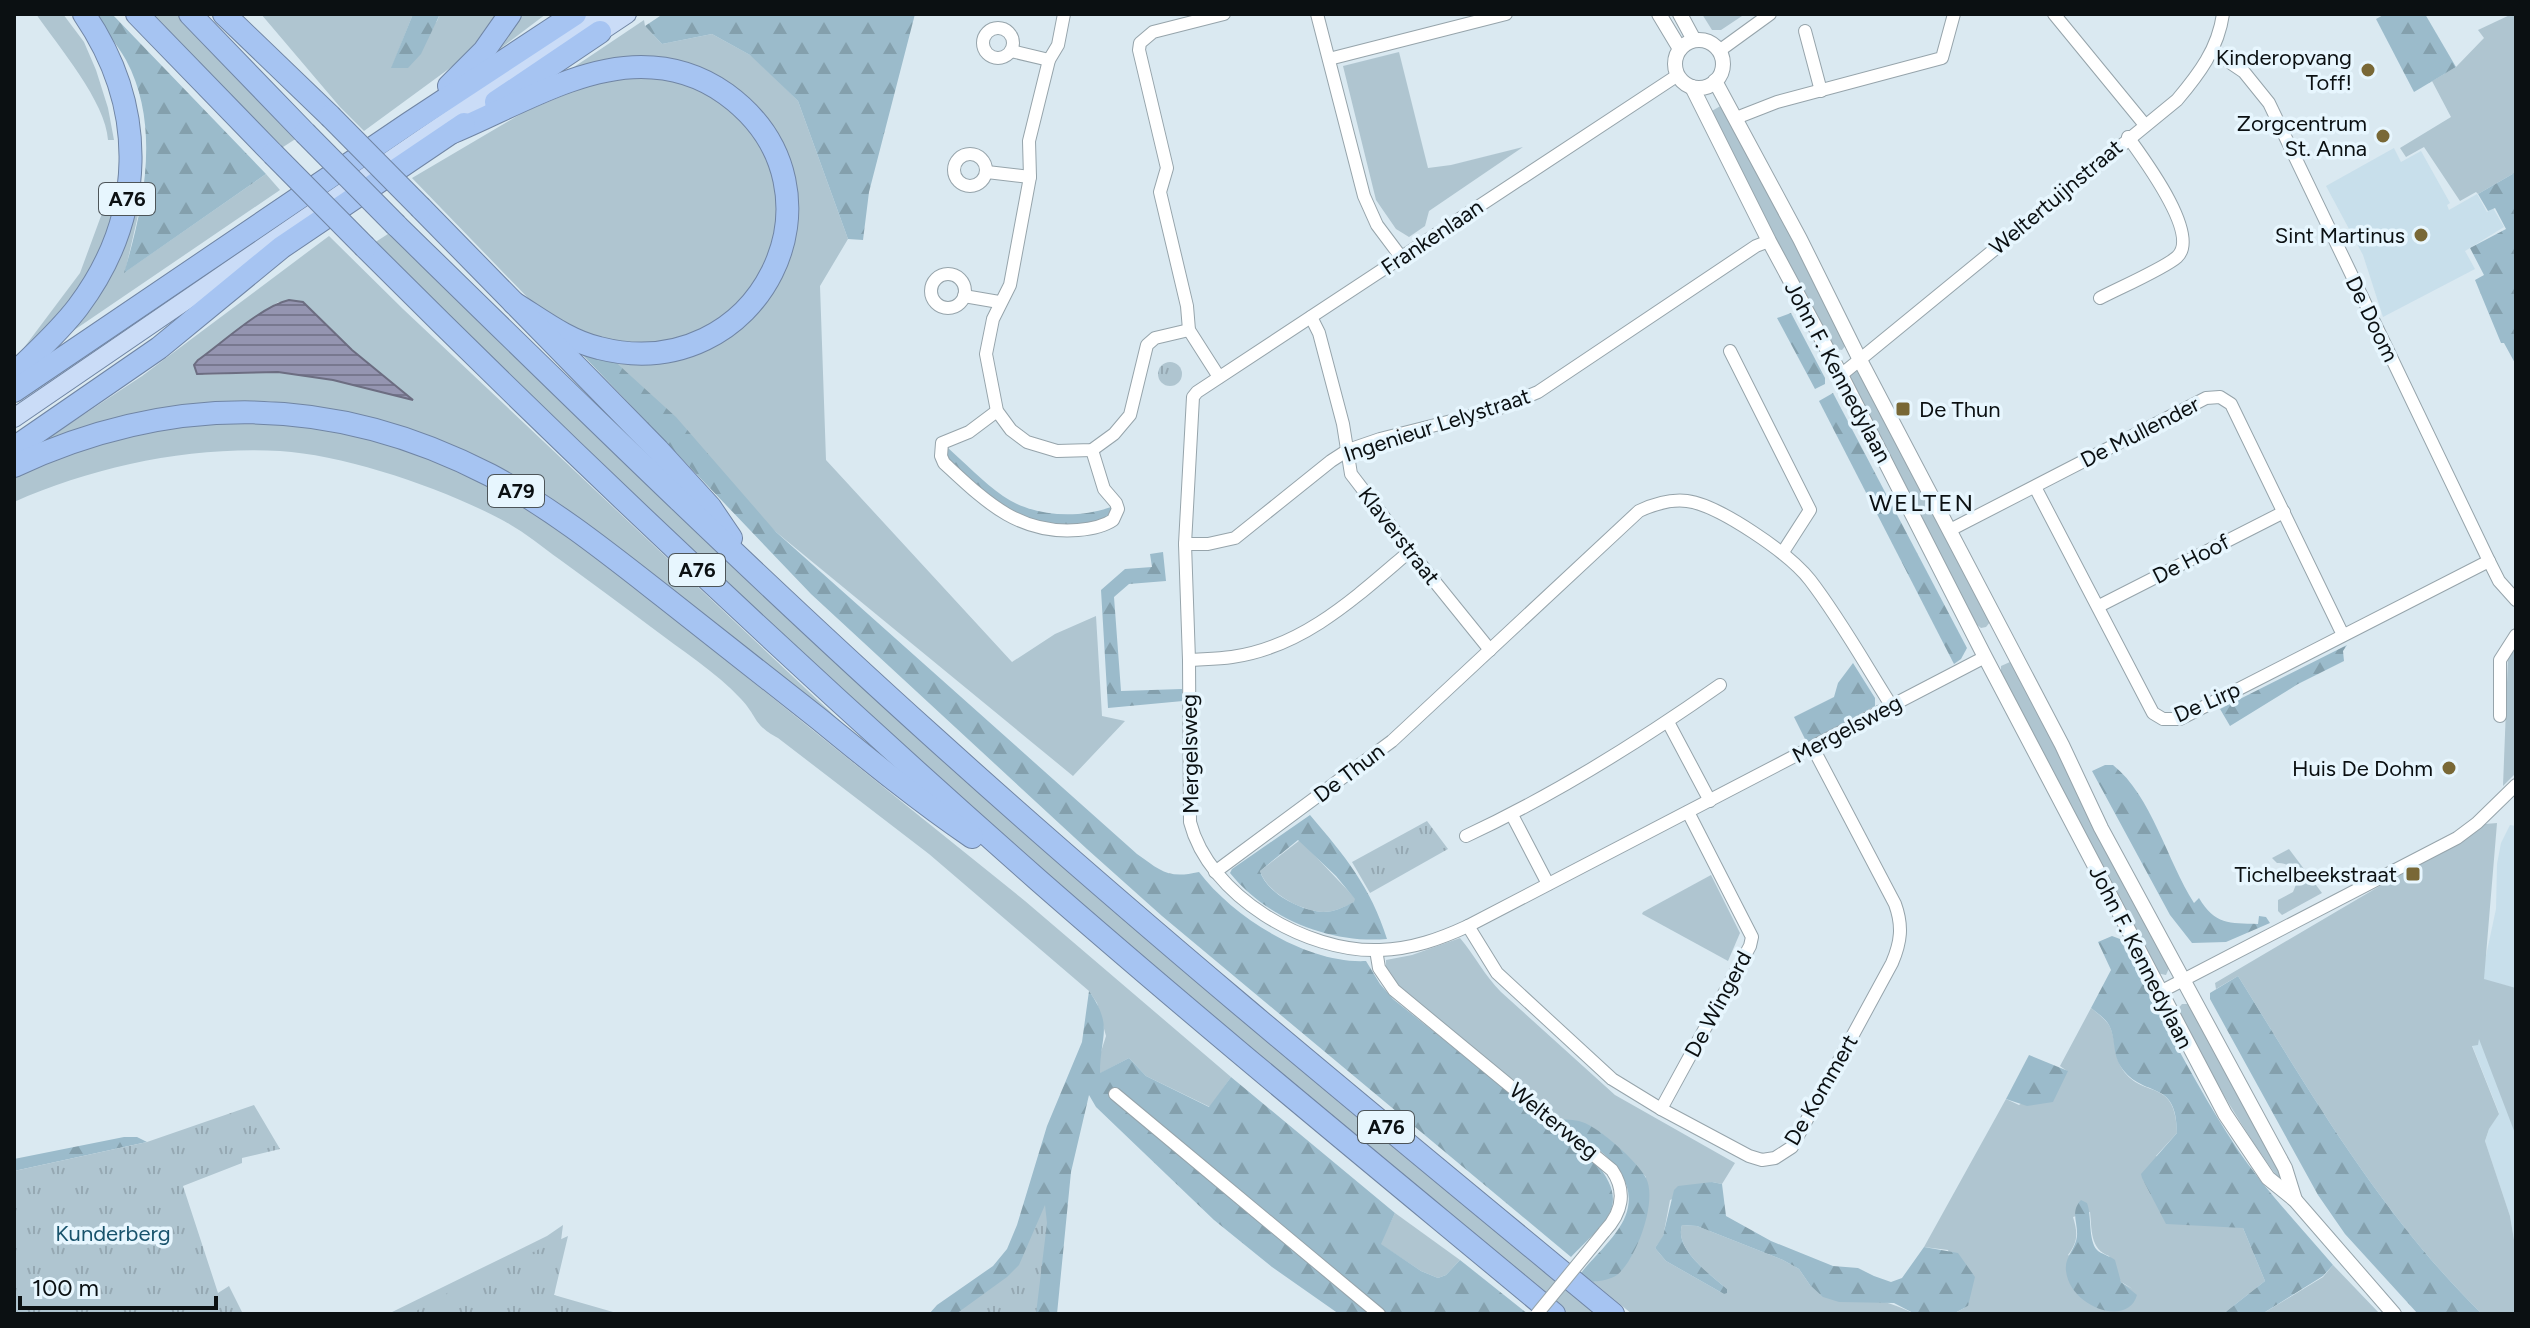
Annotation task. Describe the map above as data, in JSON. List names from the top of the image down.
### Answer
{
  "streets": {
    "highway": ["A76", "A79"],
    "street": [
      "Weltertuijnstraat",
      "Frankenlaan",
      "De Doom",
      "John F. Kennedylaan",
      "Ingenieur Lelystraat",
      "De Mullender",
      "Klaverstraat",
      "De Hoof",
      "De Lirp",
      "Mergelsweg",
      "De Thun",
      "De Wingerd",
      "De Kommert",
      "Welterweg"
    ]
  },
  "crossings": [
    ["Weltertuijnstraat", "De Doom"],
    ["Weltertuijnstraat", "John F. Kennedylaan"],
    ["A76", "A79"],
    ["Frankenlaan", "John F. Kennedylaan"],
    ["Frankenlaan", "Klaverstraat"],
    ["Frankenlaan", "Mergelsweg"],
    ["De Doom", "De Lirp"],
    ["John F. Kennedylaan", "Ingenieur Lelystraat"],
    ["John F. Kennedylaan", "De Mullender"],
    ["John F. Kennedylaan", "Mergelsweg"],
    ["Ingenieur Lelystraat", "Klaverstraat"],
    ["Ingenieur Lelystraat", "Mergelsweg"],
    ["De Mullender", "De Hoof"],
    ["De Mullender", "De Lirp"],
    ["Klaverstraat", "De Thun"],
    ["De Hoof", "De Lirp"],
    ["Mergelsweg", "De Thun"],
    ["Mergelsweg", "De Wingerd"],
    ["Mergelsweg", "De Kommert"],
    ["Mergelsweg", "Welterweg"],
    ["De Wingerd", "De Kommert"]
  ],
  "districts": ["WELTEN"],
  "parks": ["Kunderberg"],
  "places": {
    "other": [
      "Kinderopvang Toff!",
      "Zorgcentrum St. Anna",
      "Sint Martinus",
      "Huis De Dohm"
    ],
    "transit": ["De Thun", "Tichelbeekstraat"]
  },
  "scale_bar": "100 m"
}
